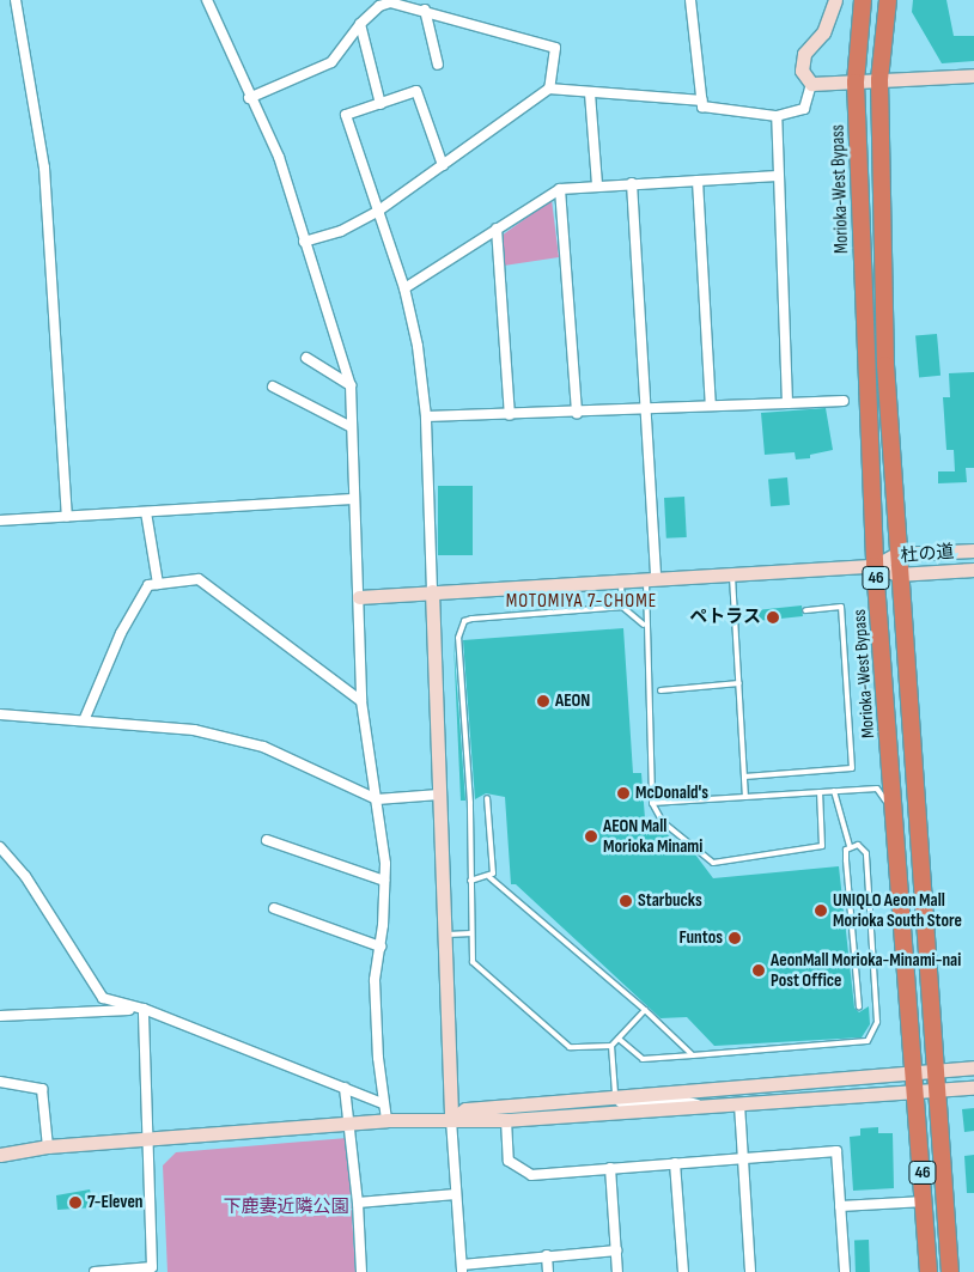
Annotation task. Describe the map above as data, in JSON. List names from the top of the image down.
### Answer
{
  "streets": {
    "highway": ["Morioka-West Bypass", "46"],
    "street": ["杜の道"]
  },
  "crossings": [
    ["Morioka-West Bypass", "杜の道"],
    ["杜の道", "46"]
  ],
  "districts": ["MOTOMIYA 7-CHOME"],
  "parks": ["下鹿妻近隣公園"],
  "places": [
    "ペトラス",
    "AEON",
    "McDonald's",
    "AEON Mall Morioka Minami",
    "Starbucks",
    "UNIQLO Aeon Mall Morioka South Store",
    "Funtos",
    "AeonMall Morioka-Minami-nai Post Office",
    "7-Eleven"
  ]
}
